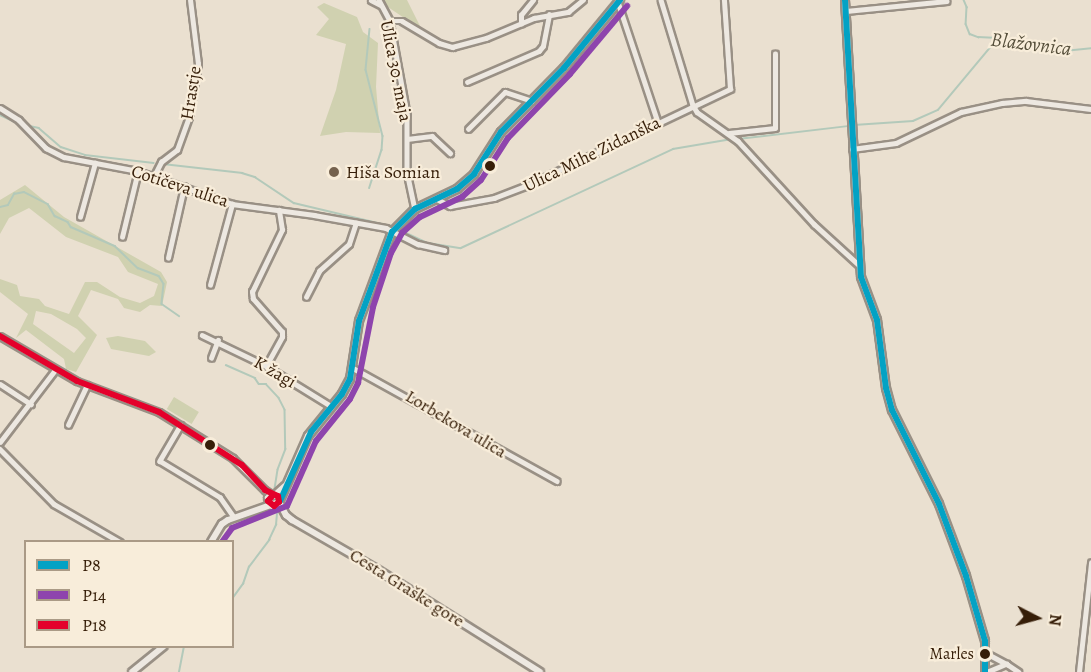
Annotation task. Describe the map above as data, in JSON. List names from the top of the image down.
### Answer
{
  "streets": {
    "street": [
      "Ulica 30. maja",
      "Hrastje",
      "Ulica Mihe Zidanška",
      "Cotičeva ulica",
      "K žagi",
      "Lorbekova ulica",
      "Cesta Graške gore"
    ]
  },
  "crossings": [
    ["Hrastje", "Cotičeva ulica"]
  ],
  "water": ["Blažovnica"],
  "places": ["Hiša Somian", "Marles"],
  "lines": ["transit line P8", "transit line P14", "transit line P18"],
  "legend": ["P8", "P14", "P18"],
  "north": "right"
}
